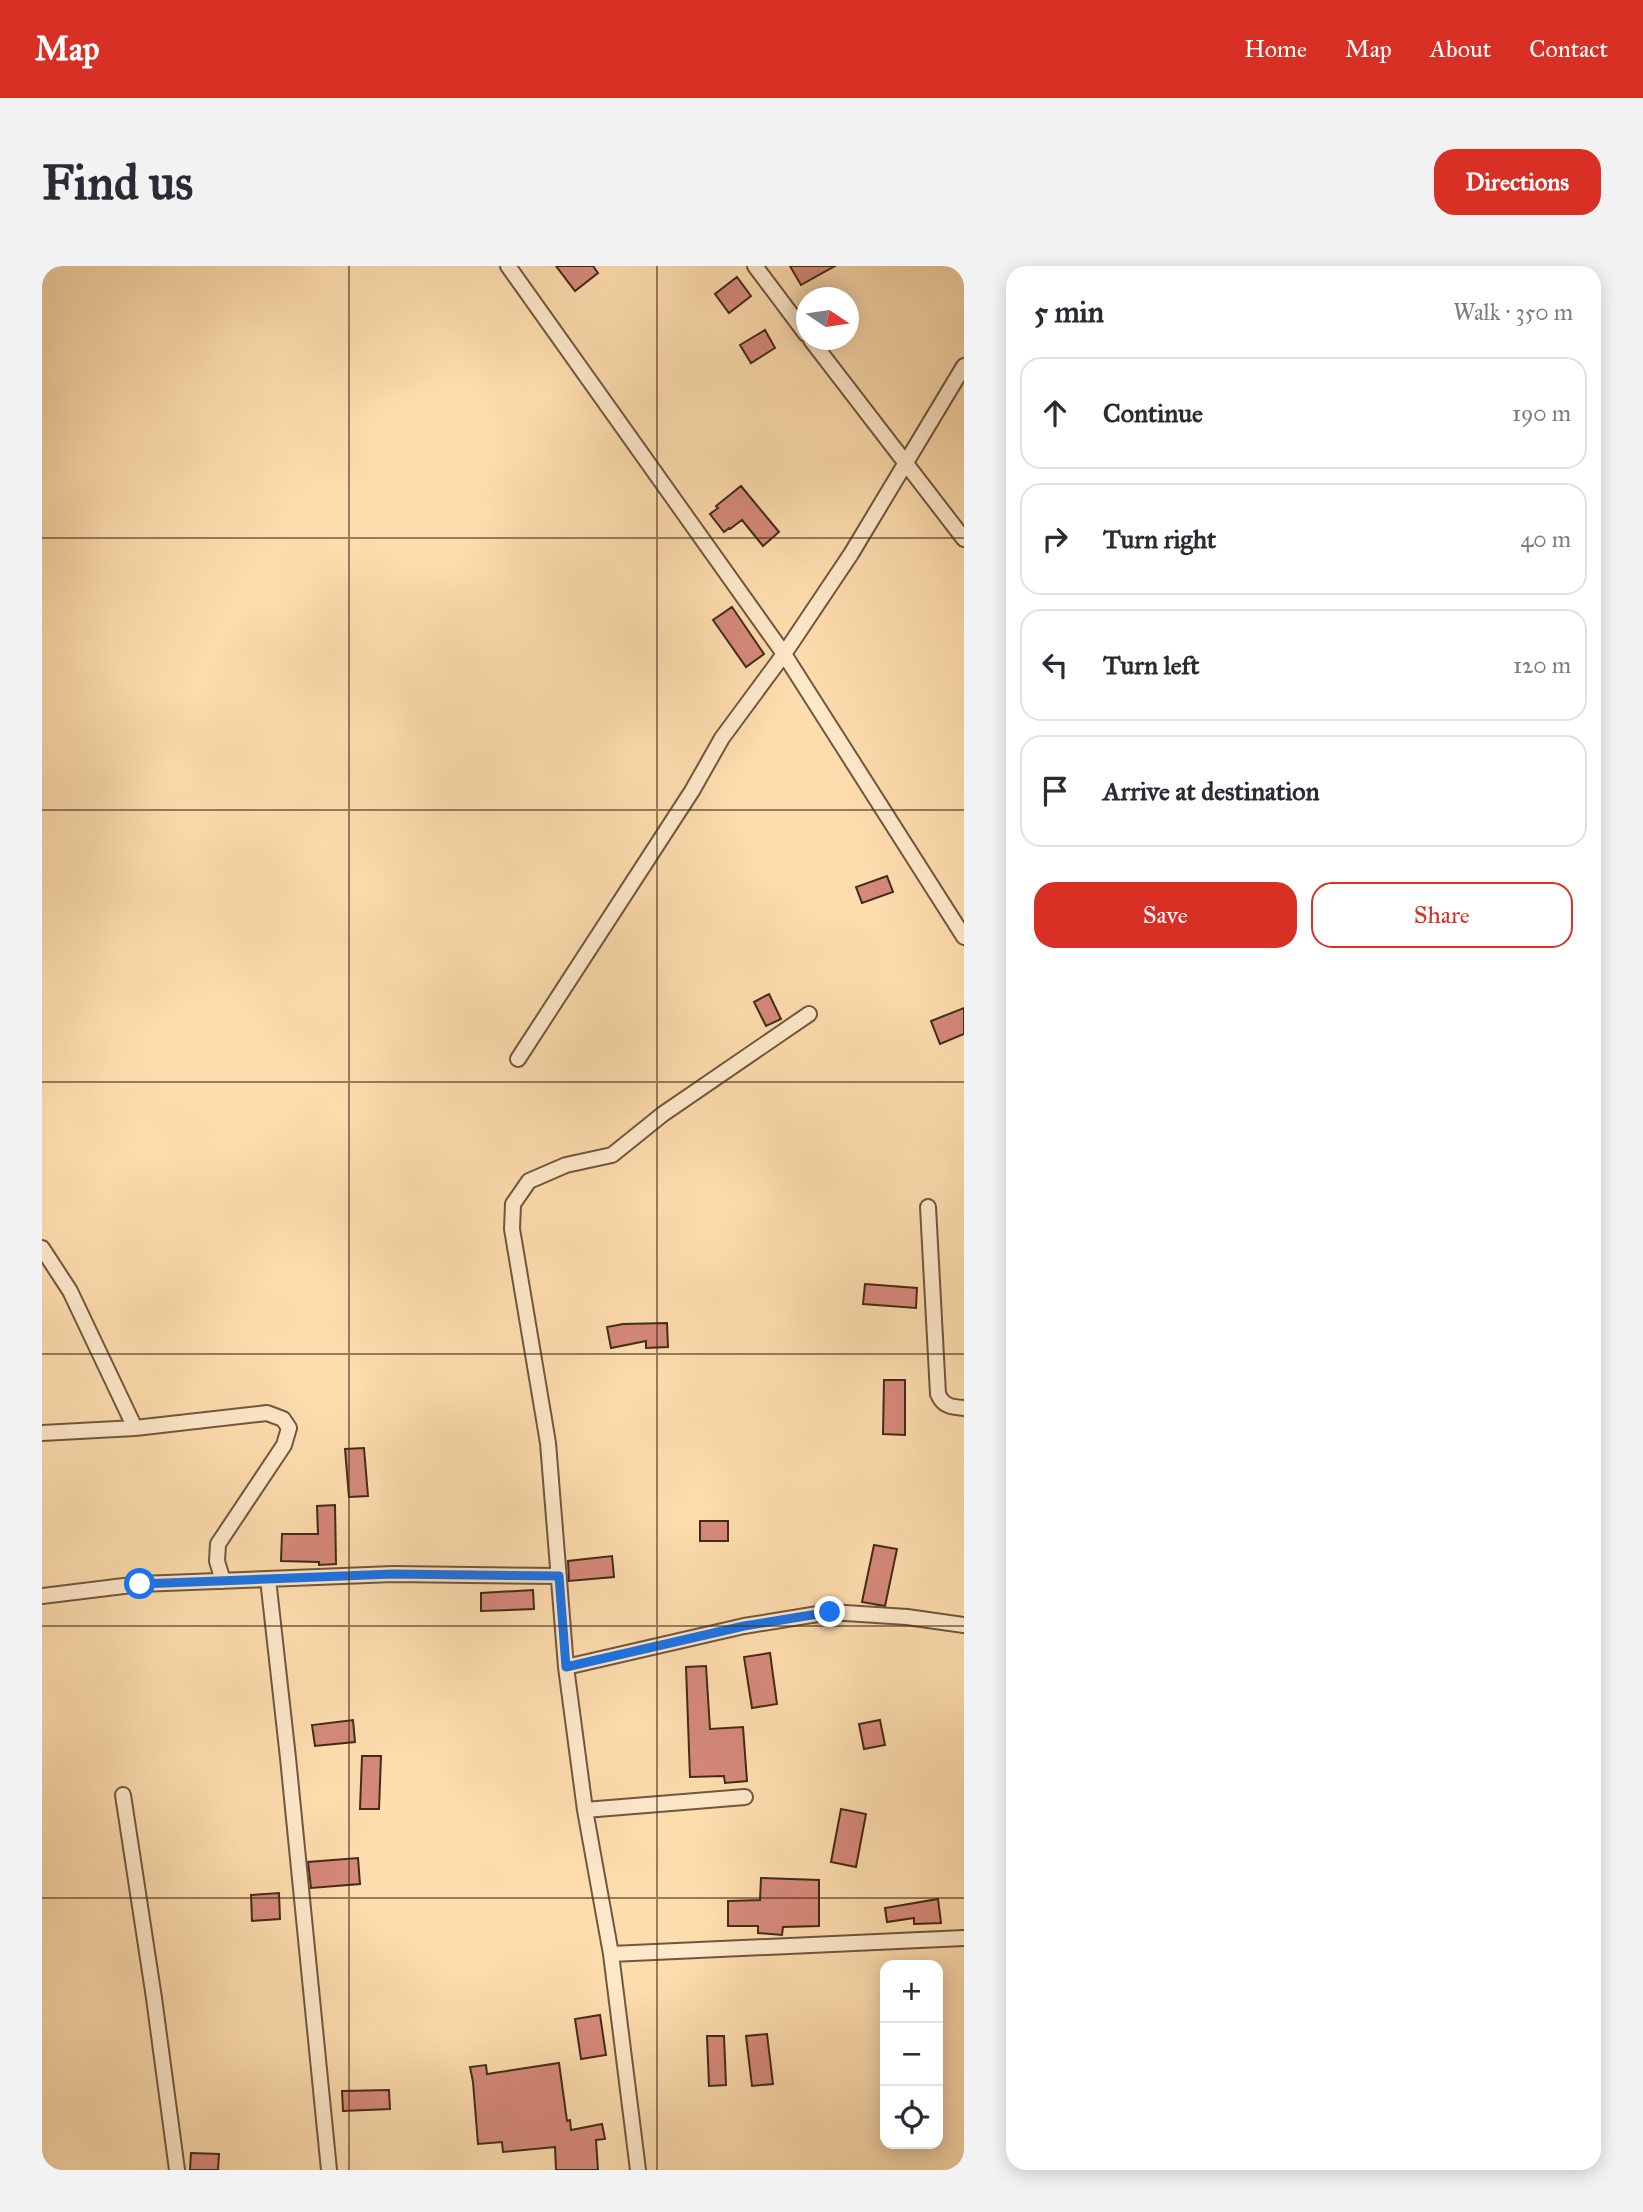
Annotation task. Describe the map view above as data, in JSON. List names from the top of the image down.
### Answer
{
  "north": "right",
  "page": {
    "header": "Map",
    "nav": [
      "Home",
      "Map",
      "About",
      "Contact"
    ],
    "buttons": [
      "Directions",
      ["Save", "Share"]
    ],
    "title": "Find us",
    "heading": ["5 min", "Walk · 350 m"],
    "list": [
      ["Continue", "190 m"],
      ["Turn right", "40 m"],
      ["Turn left", "120 m"],
      "Arrive at destination"
    ],
    "map_buttons": ["+", "−"]
  }
}
